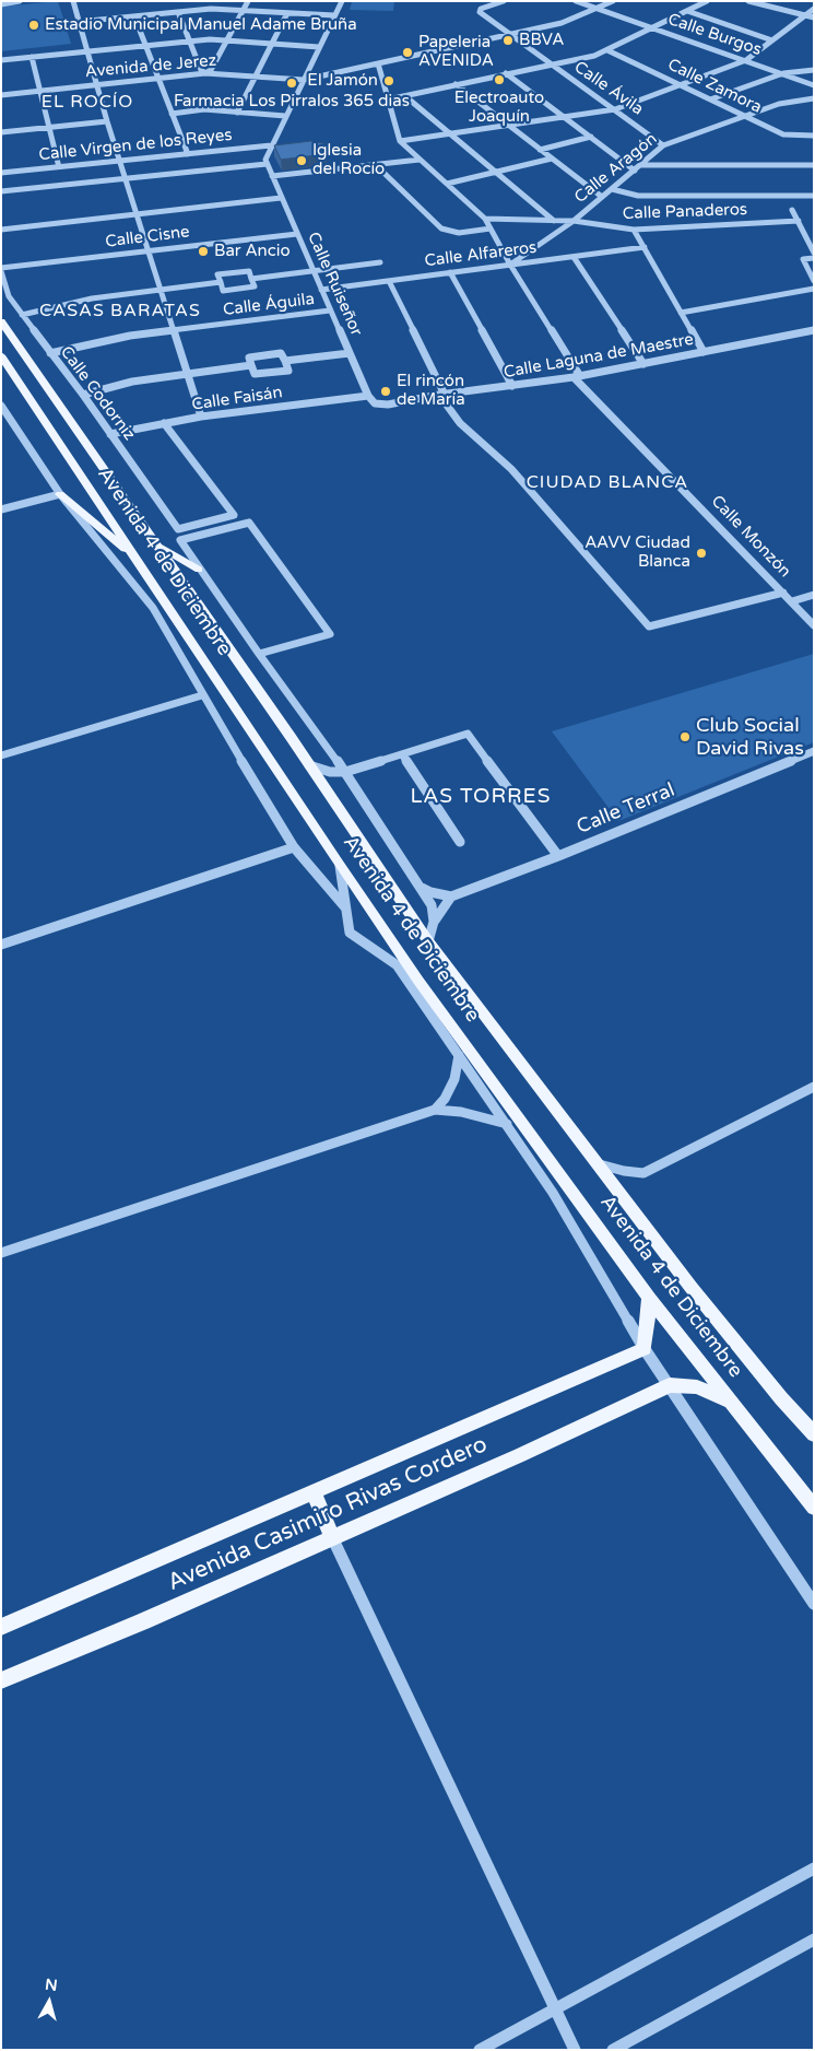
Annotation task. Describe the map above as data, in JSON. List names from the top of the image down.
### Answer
{
  "streets": {
    "main road": ["Avenida 4 de Diciembre", "Avenida Casimiro Rivas Cordero"],
    "street": [
      "Calle Burgos",
      "Avenida de Jerez",
      "Calle Zamora",
      "Calle Ávila",
      "Calle Virgen de los Reyes",
      "Calle Aragón",
      "Calle Panaderos",
      "Calle Cisne",
      "Calle Alfareros",
      "Calle Ruiseñor",
      "Calle Águila",
      "Calle Laguna de Maestre",
      "Calle Codorniz",
      "Calle Faisán",
      "Calle Monzón",
      "Calle Terral"
    ]
  },
  "crossings": [
    ["Calle Burgos", "Avenida de Jerez"],
    ["Avenida de Jerez", "Calle Ávila"],
    ["Calle Zamora", "Calle Aragón"],
    ["Calle Ávila", "Calle Aragón"],
    ["Calle Aragón", "Calle Panaderos"],
    ["Calle Aragón", "Calle Alfareros"],
    ["Calle Aragón", "Calle Monzón"],
    ["Calle Panaderos", "Calle Monzón"],
    ["Calle Cisne", "Calle Ruiseñor"],
    ["Calle Cisne", "Calle Codorniz"],
    ["Calle Alfareros", "Calle Ruiseñor"],
    ["Calle Alfareros", "Calle Monzón"],
    ["Calle Ruiseñor", "Calle Águila"],
    ["Calle Ruiseñor", "Calle Laguna de Maestre"],
    ["Calle Ruiseñor", "Calle Faisán"],
    ["Calle Águila", "Calle Codorniz"],
    ["Calle Laguna de Maestre", "Calle Faisán"],
    ["Calle Laguna de Maestre", "Calle Monzón"],
    ["Calle Codorniz", "Calle Faisán"]
  ],
  "districts": [
    "EL ROCÍO",
    "CASAS BARATAS",
    "CIUDAD BLANCA",
    "LAS TORRES"
  ],
  "places": [
    "Estadio Municipal Manuel Adame Bruña",
    "BBVA",
    "Papeleria AVENIDA",
    "Electroauto Joaquín",
    "El Jamón",
    "Farmacia Los Pirralos 365 dias",
    "Iglesia del Rocío",
    "Bar Ancio",
    "El rincón de María",
    "AAVV Ciudad Blanca",
    "Club Social David Rivas"
  ],
  "north": "top"
}
